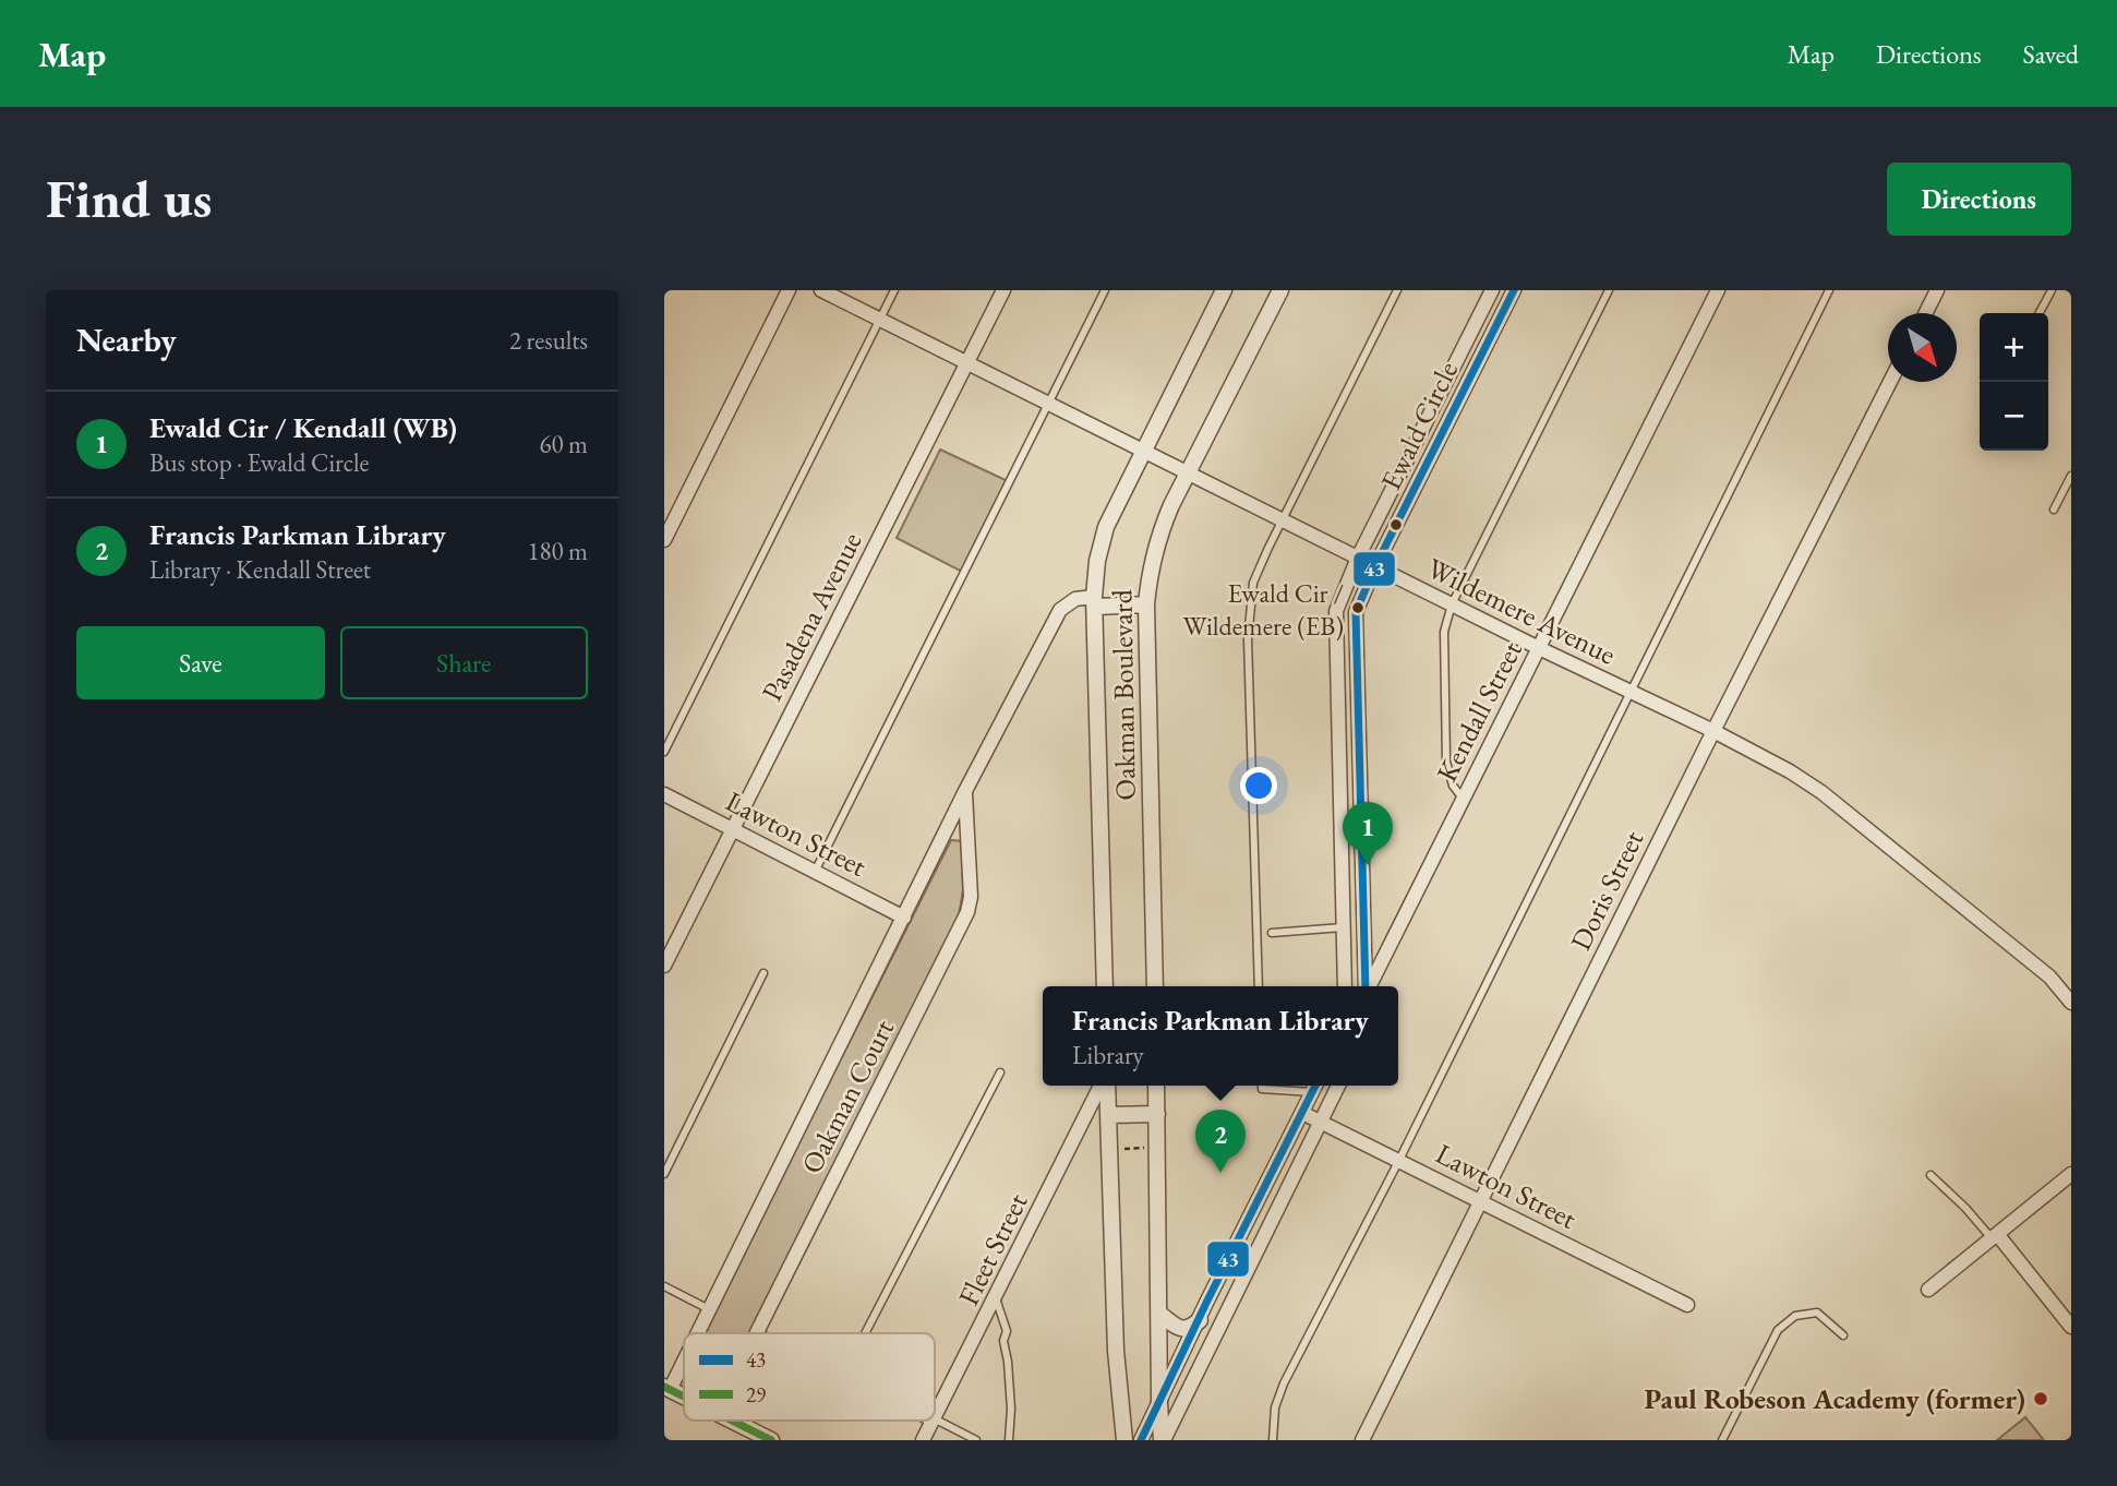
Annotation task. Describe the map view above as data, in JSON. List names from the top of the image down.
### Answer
{
  "streets": {
    "street": [
      "Ewald Circle",
      "Wildemere Avenue",
      "Pasadena Avenue",
      "Oakman Boulevard",
      "Kendall Street",
      "Lawton Street",
      "Doris Street",
      "Oakman Court",
      "Fleet Street"
    ]
  },
  "crossings": [
    ["Ewald Circle", "Wildemere Avenue"],
    ["Wildemere Avenue", "Pasadena Avenue"],
    ["Wildemere Avenue", "Oakman Boulevard"],
    ["Wildemere Avenue", "Kendall Street"],
    ["Wildemere Avenue", "Doris Street"],
    ["Pasadena Avenue", "Lawton Street"],
    ["Oakman Boulevard", "Oakman Court"],
    ["Lawton Street", "Doris Street"],
    ["Lawton Street", "Oakman Court"]
  ],
  "places": ["Ewald Cir / Wildemere (EB)", "Paul Robeson Academy (former)"],
  "lines": ["transit line 43", "transit line 29"],
  "legend": ["43", "29"],
  "north": "bottom right",
  "page": {
    "header": "Map",
    "nav": ["Map", "Directions", "Saved"],
    "buttons": [
      "Directions",
      ["Save", "Share"]
    ],
    "title": "Find us",
    "heading": ["Nearby", "2 results"],
    "map_buttons": ["+", "−"],
    "list": [
      {
        "mark": "1",
        "name": "Ewald Cir / Kendall (WB)",
        "note": "Bus stop · Ewald Circle",
        "value": "60 m"
      },
      {
        "mark": "2",
        "name": "Francis Parkman Library",
        "note": "Library · Kendall Street",
        "value": "180 m"
      }
    ],
    "pins": ["1", "2"],
    "popup": ["Francis Parkman Library", "Library"]
  }
}
